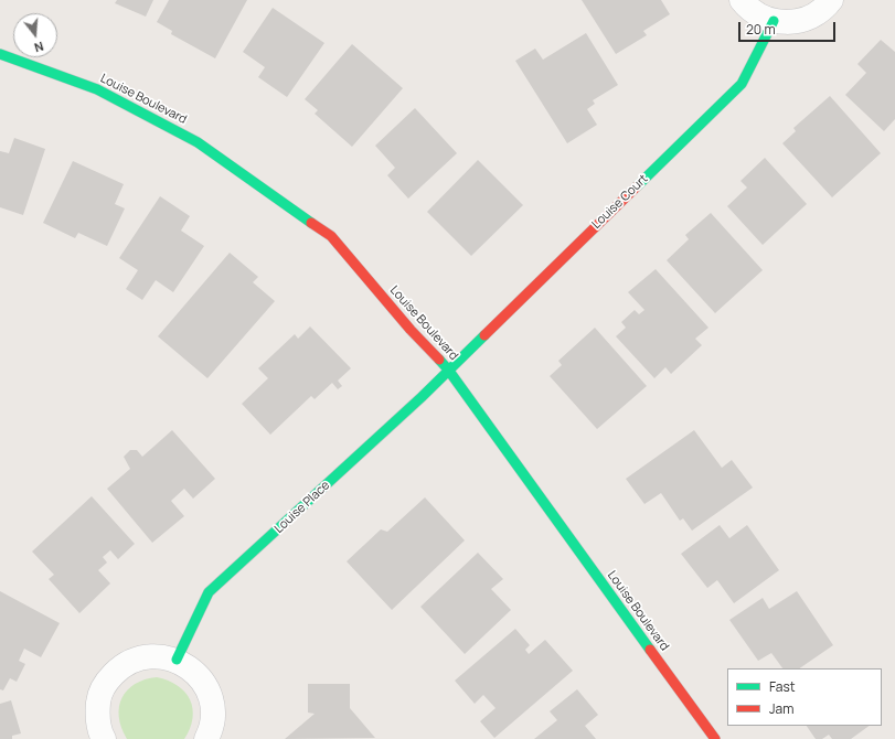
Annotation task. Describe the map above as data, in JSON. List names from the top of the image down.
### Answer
{
  "streets": {
    "street": ["Louise Boulevard", "Louise Court", "Louise Place"]
  },
  "crossings": [
    ["Louise Boulevard", "Louise Court"],
    ["Louise Boulevard", "Louise Place"],
    ["Louise Court", "Louise Place"]
  ],
  "legend": ["Fast", "Jam"],
  "scale_bar": "20 m",
  "north": "bottom"
}
